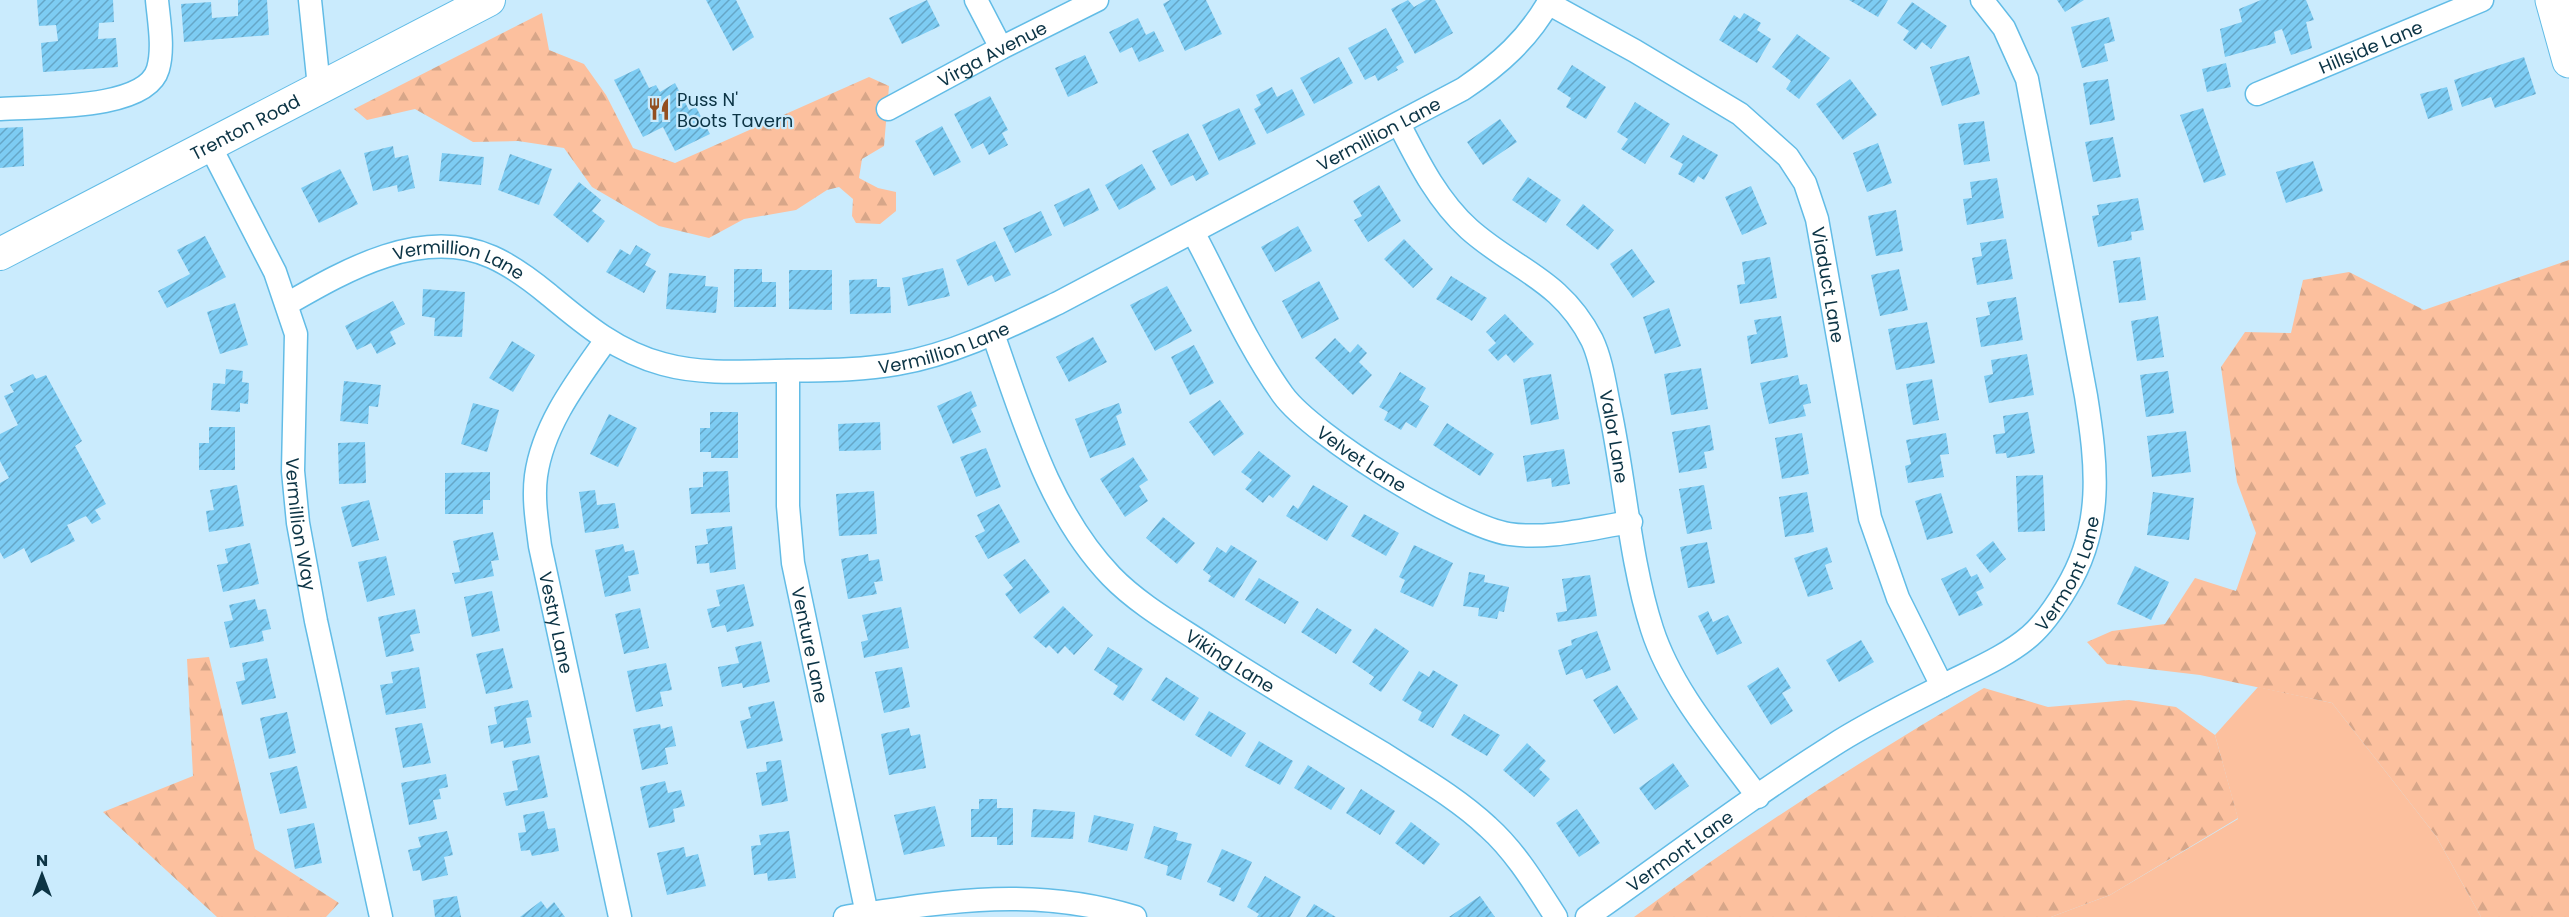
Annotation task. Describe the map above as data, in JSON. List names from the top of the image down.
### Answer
{
  "streets": {
    "main road": ["Trenton Road"],
    "street": [
      "Hillside Lane",
      "Virga Avenue",
      "Vermillion Lane",
      "Viaduct Lane",
      "Valor Lane",
      "Velvet Lane",
      "Vermillion Way",
      "Vermont Lane",
      "Vestry Lane",
      "Venture Lane",
      "Viking Lane"
    ]
  },
  "crossings": [
    ["Trenton Road", "Vermillion Way"],
    ["Vermillion Lane", "Viaduct Lane"],
    ["Vermillion Lane", "Valor Lane"],
    ["Vermillion Lane", "Velvet Lane"],
    ["Vermillion Lane", "Vermillion Way"],
    ["Vermillion Lane", "Vestry Lane"],
    ["Vermillion Lane", "Venture Lane"],
    ["Vermillion Lane", "Viking Lane"],
    ["Viaduct Lane", "Vermont Lane"],
    ["Valor Lane", "Velvet Lane"],
    ["Valor Lane", "Vermont Lane"]
  ],
  "places": {
    "restaurant": ["Puss N' Boots Tavern"]
  },
  "north": "top"
}
